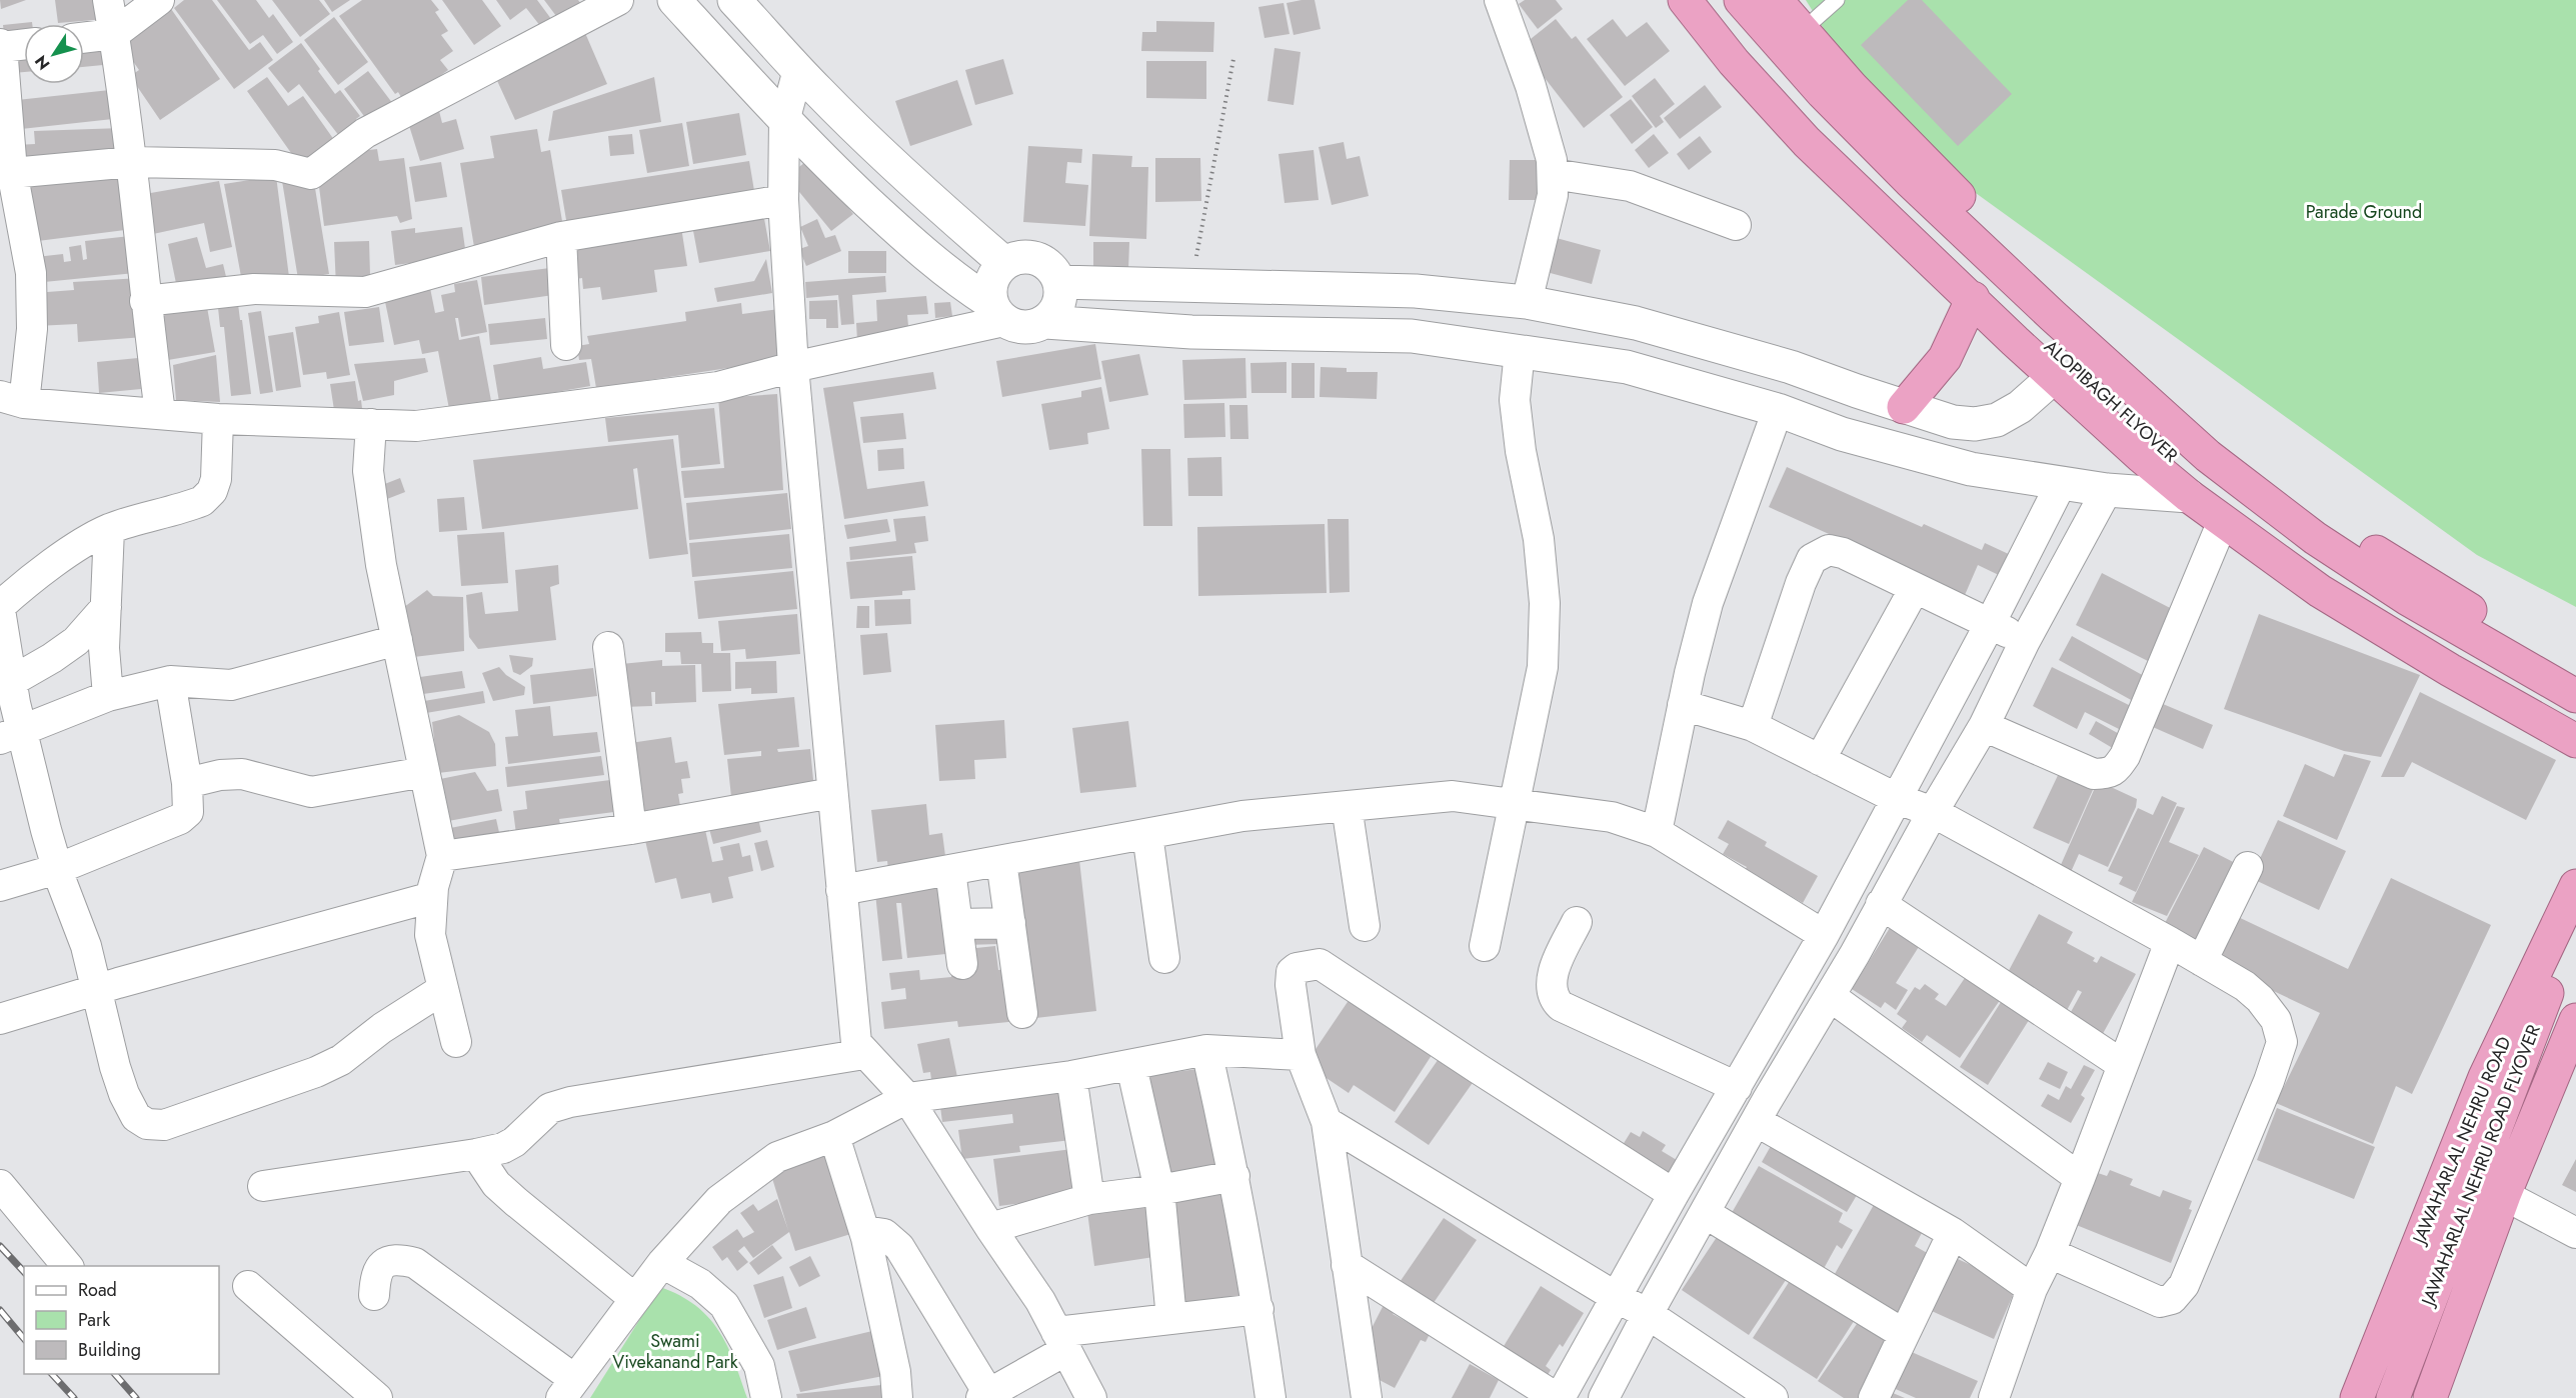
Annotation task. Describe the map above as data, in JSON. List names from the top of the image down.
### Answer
{
  "streets": {
    "highway": ["ALOPIBAGH FLYOVER", "JAWAHARLAL NEHRU ROAD", "JAWAHARLAL NEHRU ROAD FLYOVER"]
  },
  "parks": ["Parade Ground", "Swami Vivekanand Park"],
  "legend": ["Road", "Park", "Building"],
  "north": "bottom left"
}
